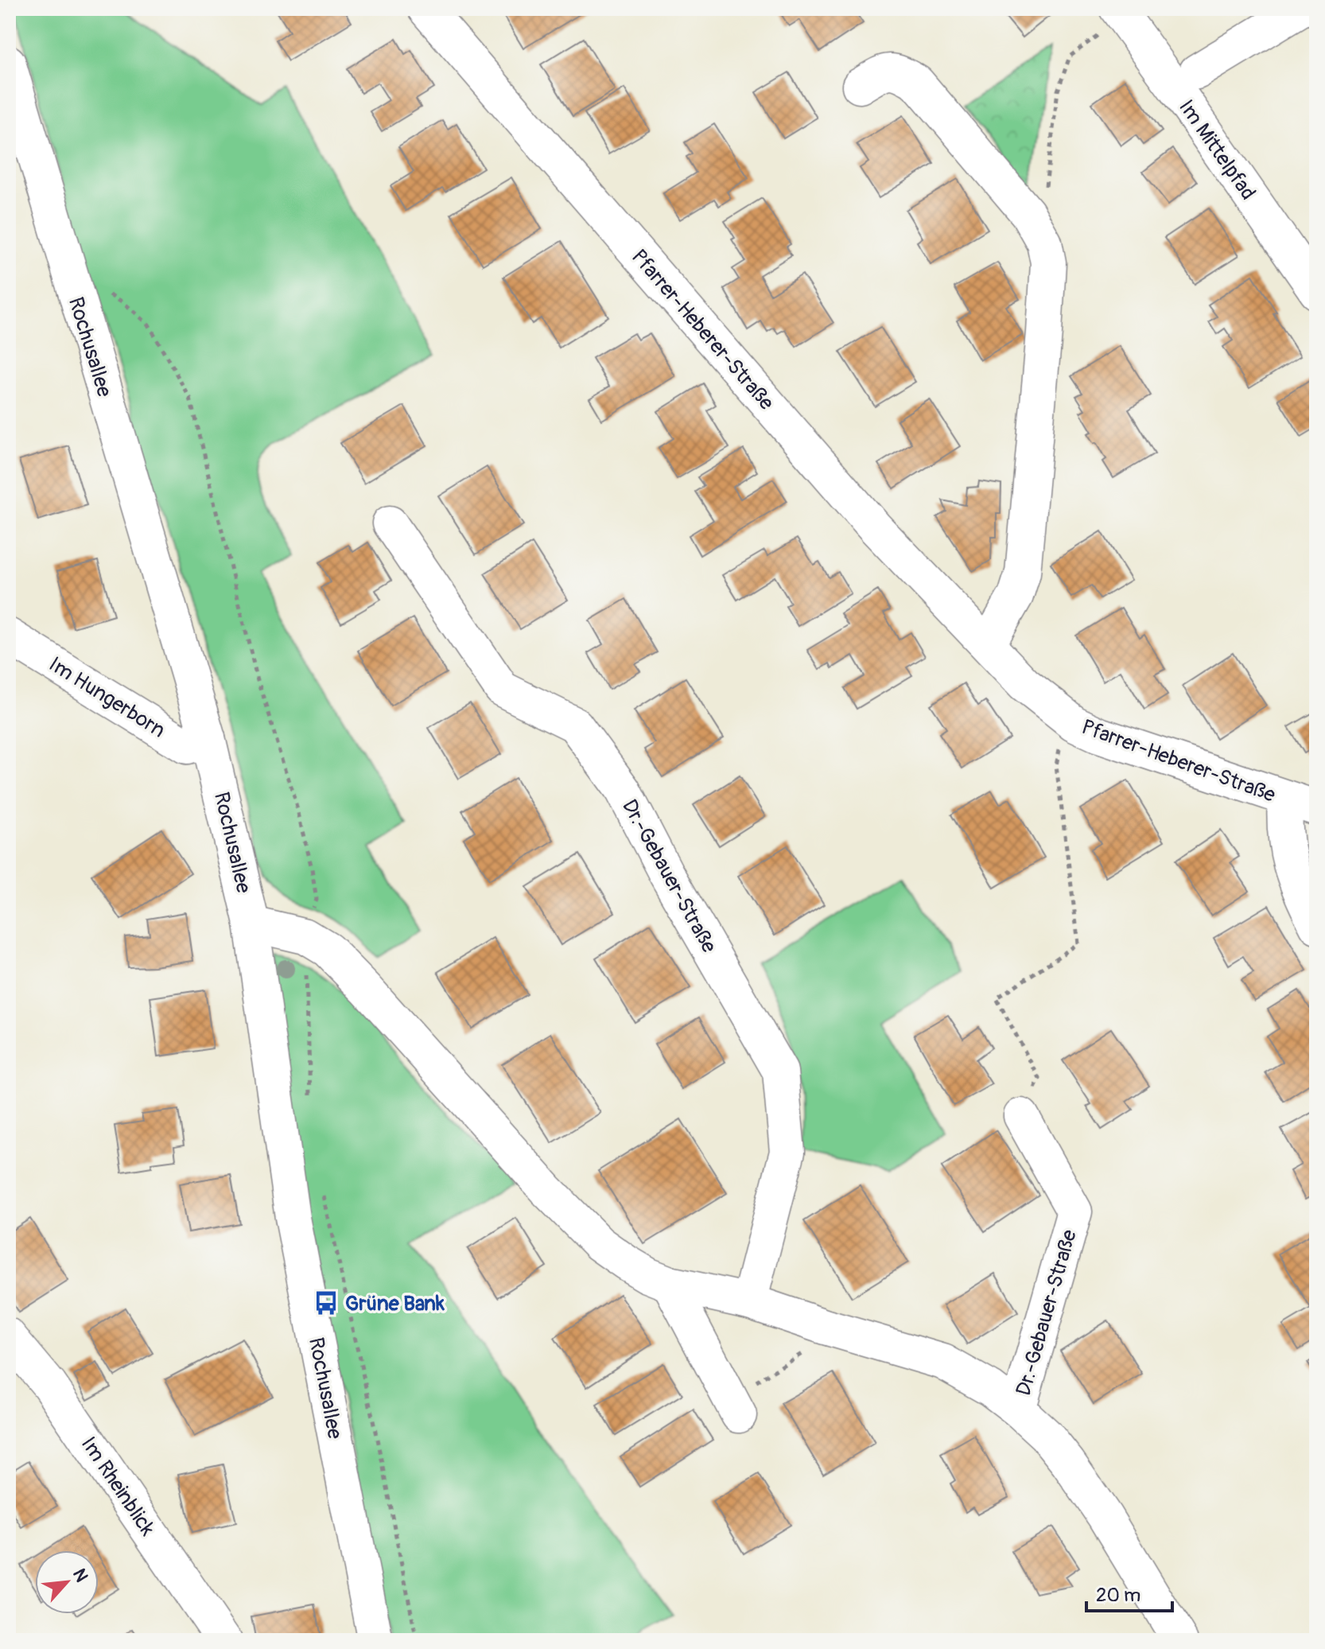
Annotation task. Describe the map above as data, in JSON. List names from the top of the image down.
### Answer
{
  "streets": {
    "street": [
      "Im Mittelpfad",
      "Pfarrer-Heberer-Straße",
      "Rochusallee",
      "Im Hungerborn",
      "Dr.-Gebauer-Straße",
      "Im Rheinblick"
    ]
  },
  "crossings": [
    ["Rochusallee", "Im Hungerborn"],
    ["Rochusallee", "Dr.-Gebauer-Straße"]
  ],
  "places": {
    "bus stop": ["Grüne Bank"]
  },
  "scale_bar": "20 m",
  "north": "top right"
}
